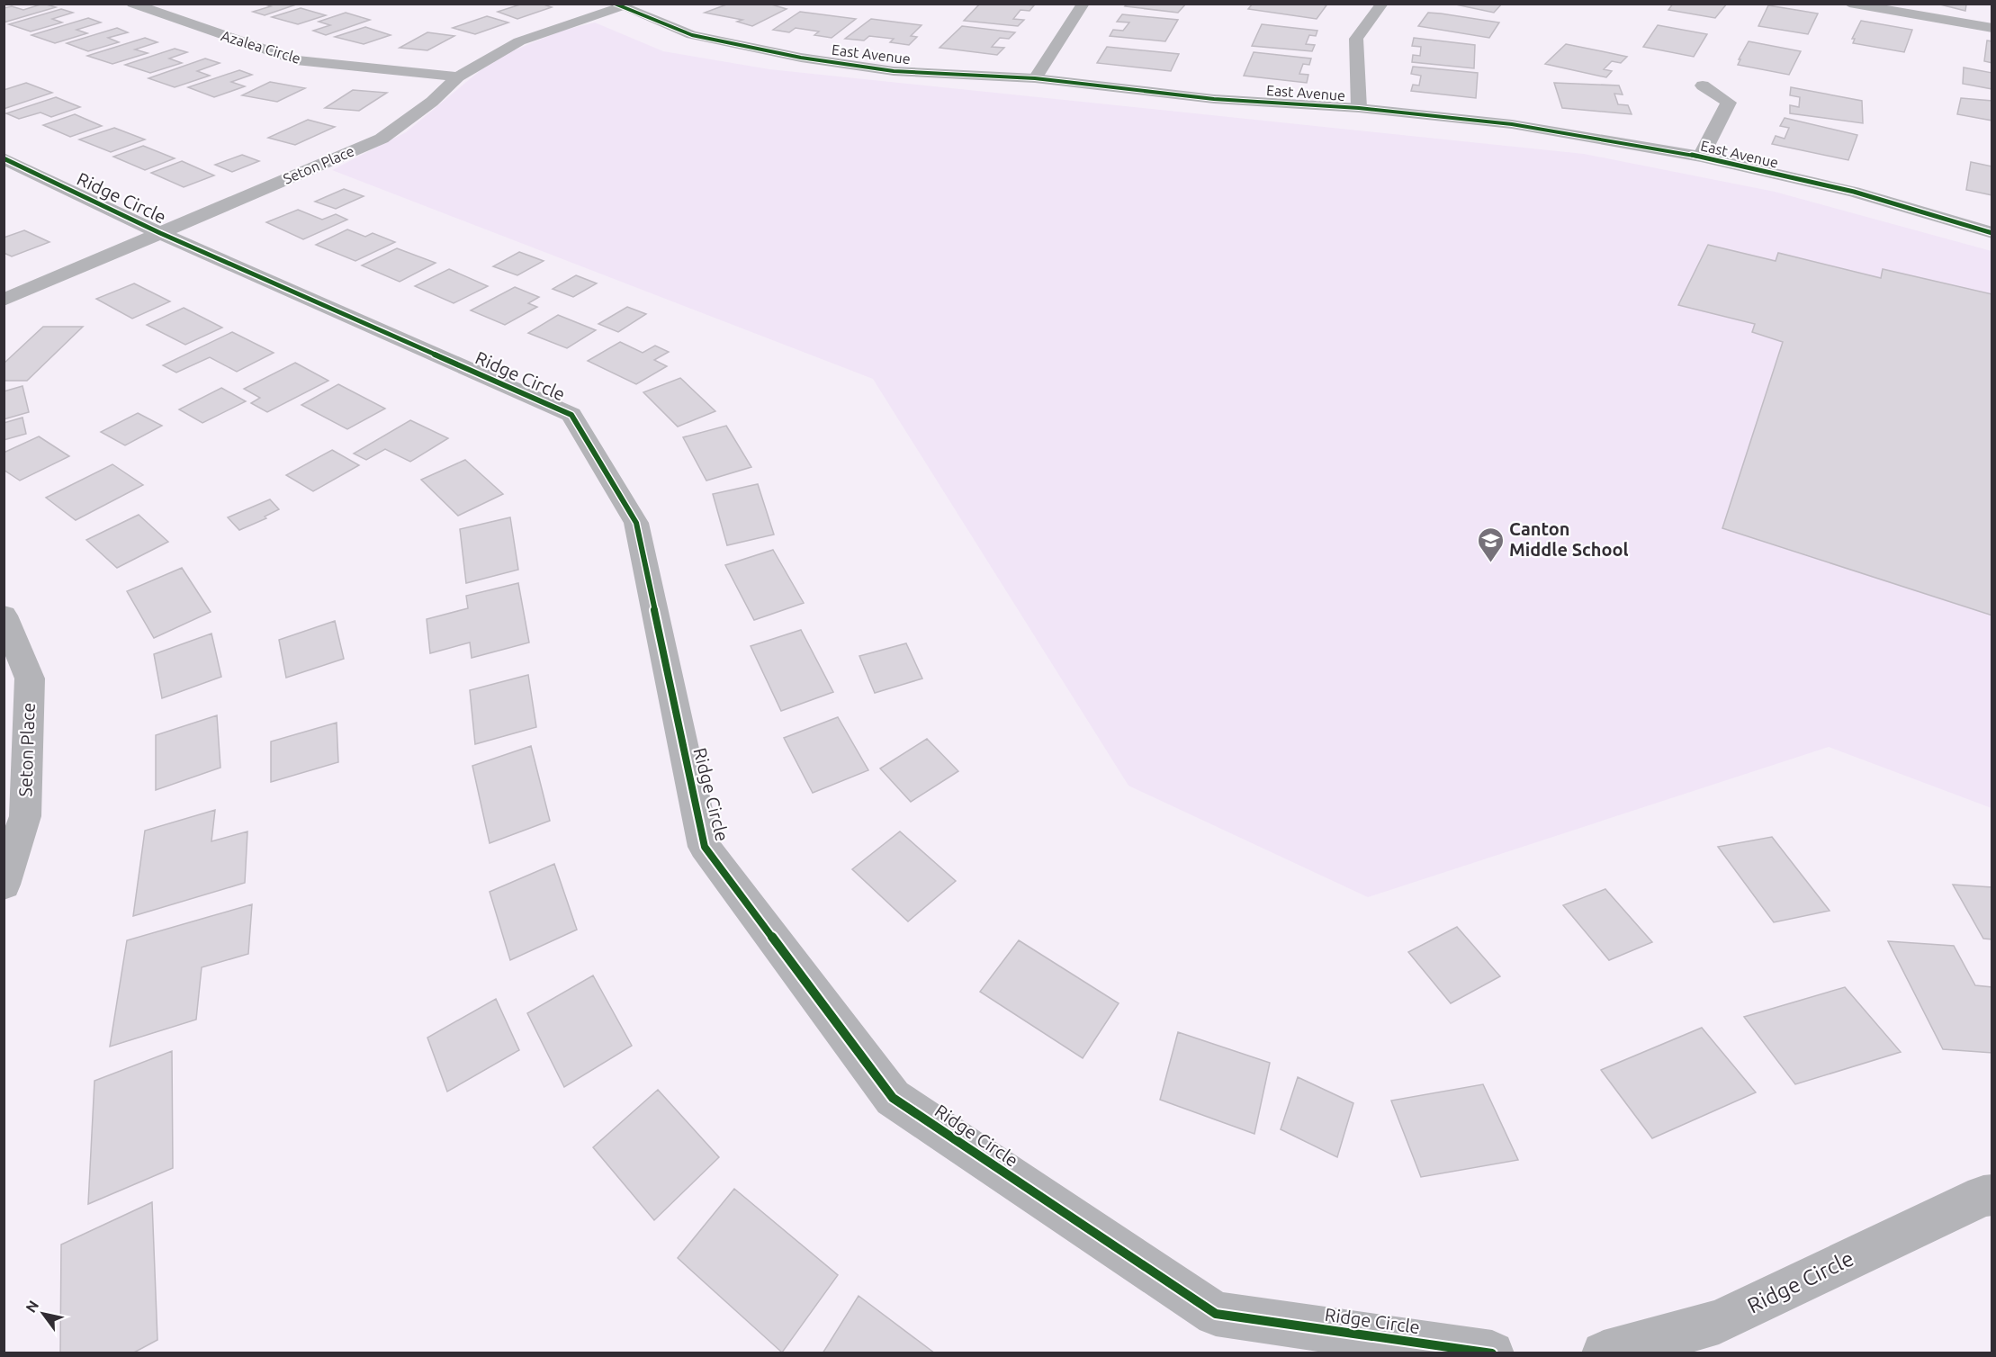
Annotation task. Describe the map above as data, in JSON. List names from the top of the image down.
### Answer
{
  "streets": {
    "street": [
      "Azalea Circle",
      "East Avenue",
      "Seton Place",
      "Ridge Circle"
    ]
  },
  "crossings": [
    ["Azalea Circle", "Seton Place"],
    ["East Avenue", "Seton Place"],
    ["Seton Place", "Ridge Circle"]
  ],
  "places": {
    "school or university": ["Canton Middle School"]
  },
  "north": "top left"
}
